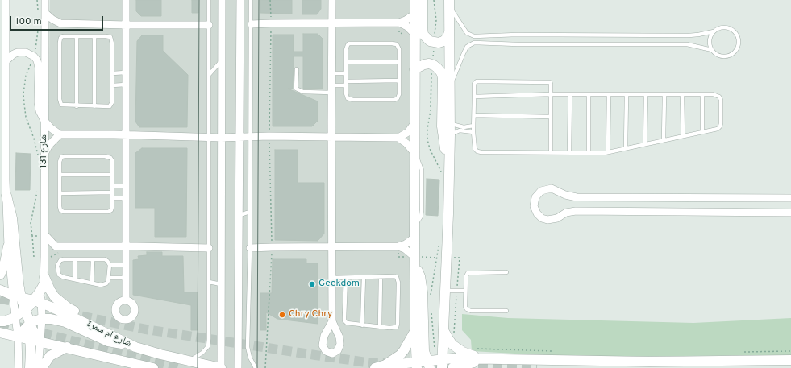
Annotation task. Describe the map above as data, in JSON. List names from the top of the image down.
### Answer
{
  "streets": {
    "street": ["شارع 131", "شارع ام سمرة"]
  },
  "places": ["Geekdom", "Chry Chry"],
  "scale_bar": "100 m"
}
